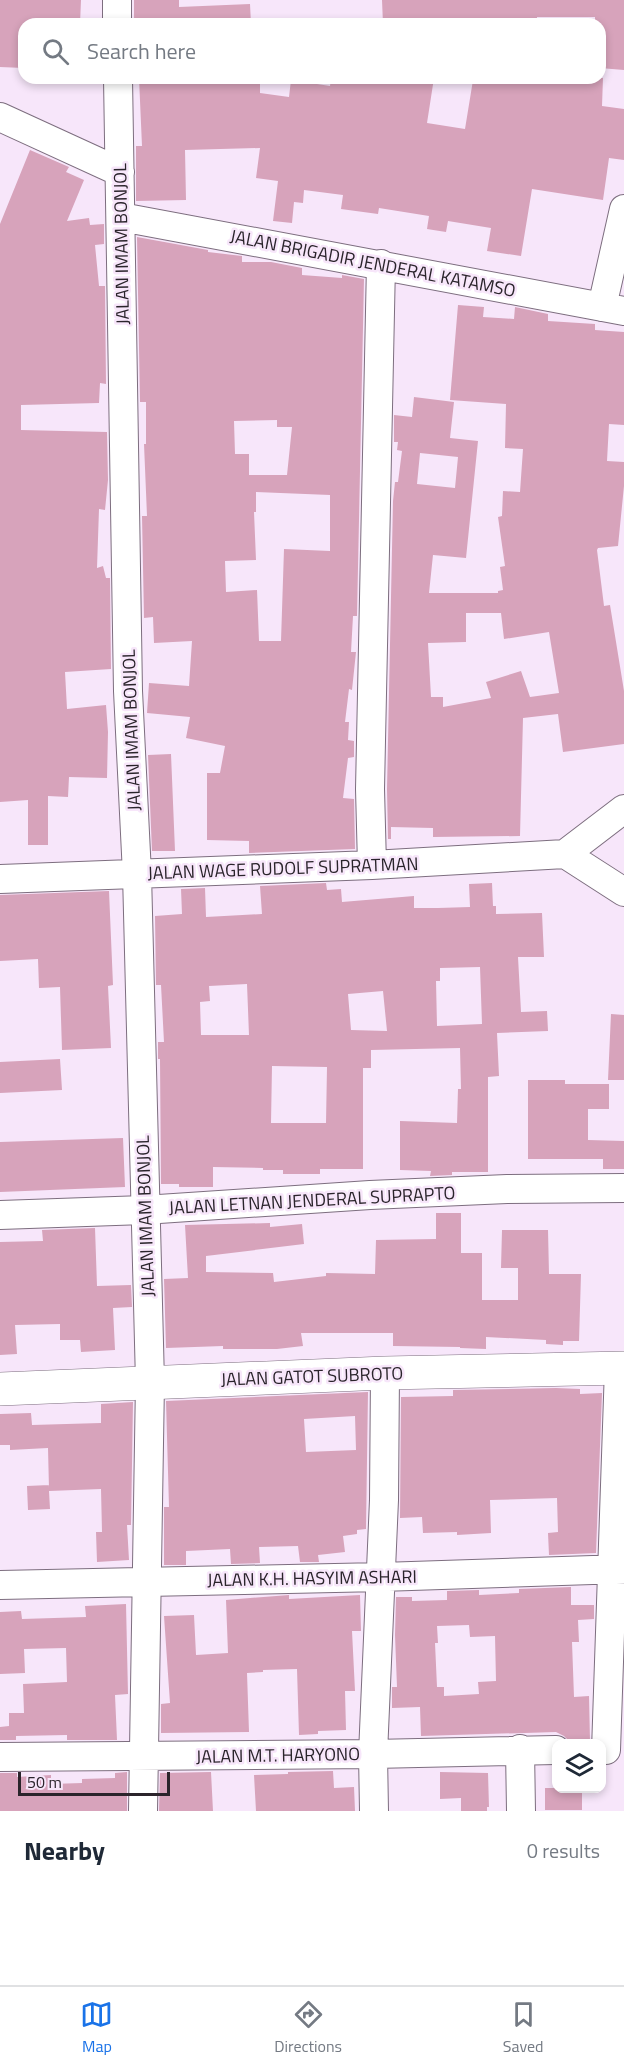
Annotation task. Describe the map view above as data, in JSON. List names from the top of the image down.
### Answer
{
  "streets": {
    "main road": ["JALAN GATOT SUBROTO"],
    "street": [
      "JALAN IMAM BONJOL",
      "JALAN BRIGADIR JENDERAL KATAMSO",
      "JALAN WAGE RUDOLF SUPRATMAN",
      "JALAN LETNAN JENDERAL SUPRAPTO",
      "JALAN K.H. HASYIM ASHARI",
      "JALAN M.T. HARYONO"
    ]
  },
  "crossings": [
    ["JALAN IMAM BONJOL", "JALAN BRIGADIR JENDERAL KATAMSO"],
    ["JALAN IMAM BONJOL", "JALAN WAGE RUDOLF SUPRATMAN"],
    ["JALAN IMAM BONJOL", "JALAN LETNAN JENDERAL SUPRAPTO"],
    ["JALAN IMAM BONJOL", "JALAN GATOT SUBROTO"],
    ["JALAN IMAM BONJOL", "JALAN K.H. HASYIM ASHARI"],
    ["JALAN IMAM BONJOL", "JALAN M.T. HARYONO"]
  ],
  "scale_bar": "50 m",
  "page": {
    "search": "Search here",
    "scale": "50 m",
    "heading": ["Nearby", "0 results"],
    "nav": ["Map", "Directions", "Saved"]
  }
}
